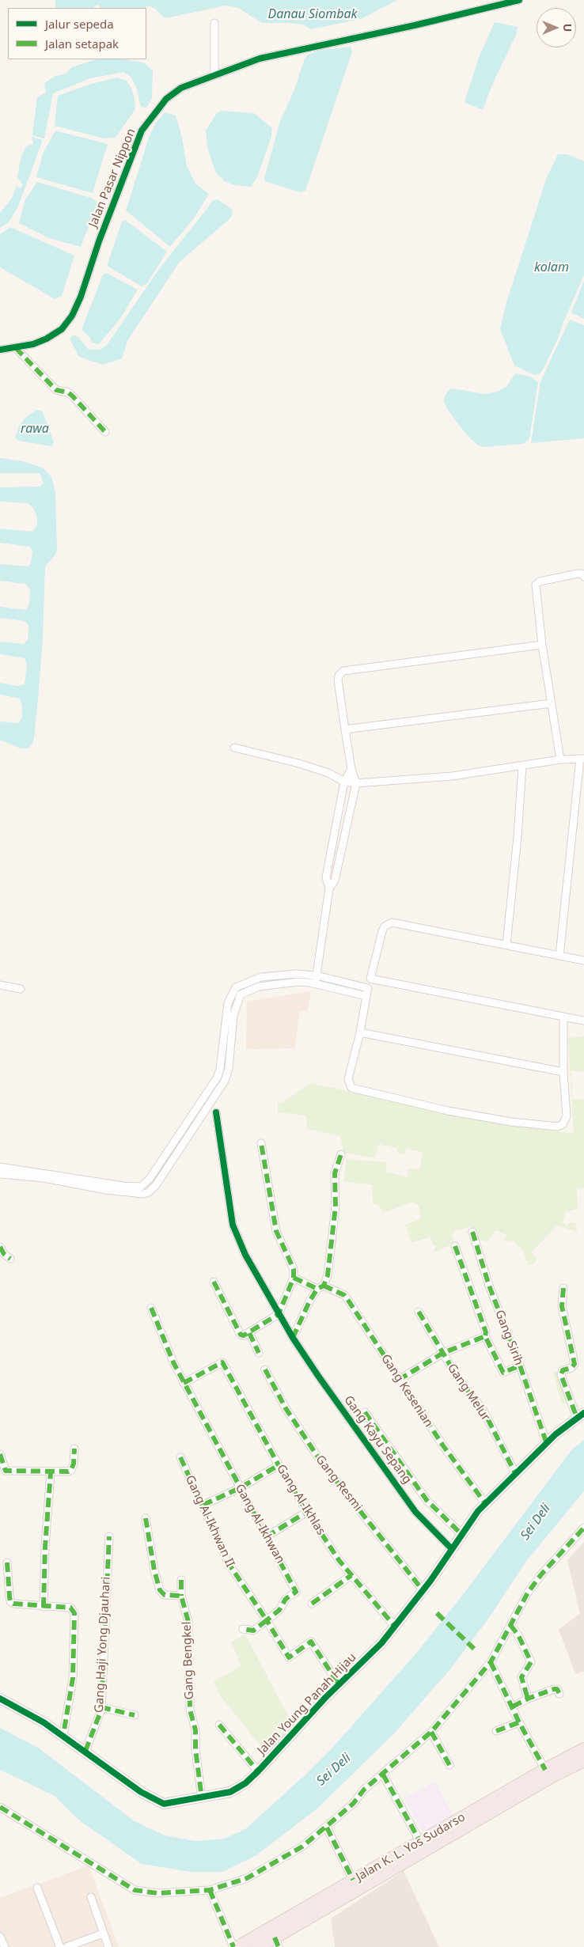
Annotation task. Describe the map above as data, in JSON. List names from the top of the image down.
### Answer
{
  "streets": {
    "highway": ["Jalan K. L. Yos Sudarso"],
    "street": [
      "Jalan Pasar Nippon",
      "Gang Sirih",
      "Gang Kesenian",
      "Gang Melur",
      "Gang Kayu Sepang",
      "Gang Resmi",
      "Gang Al-Ikhlas",
      "Gang Al-Ikhwan II",
      "Gang Al-Ikhwan",
      "Gang Haji Yong Djauhari",
      "Gang Bengkel",
      "Jalan Young Panah Hijau"
    ]
  },
  "crossings": [
    ["Gang Sirih", "Jalan Young Panah Hijau"],
    ["Gang Kesenian", "Jalan Young Panah Hijau"],
    ["Gang Melur", "Jalan Young Panah Hijau"],
    ["Gang Kayu Sepang", "Jalan Young Panah Hijau"],
    ["Gang Resmi", "Jalan Young Panah Hijau"],
    ["Gang Al-Ikhlas", "Gang Al-Ikhwan"],
    ["Gang Al-Ikhlas", "Jalan Young Panah Hijau"],
    ["Gang Al-Ikhwan II", "Gang Al-Ikhwan"],
    ["Gang Haji Yong Djauhari", "Jalan Young Panah Hijau"],
    ["Gang Bengkel", "Jalan Young Panah Hijau"]
  ],
  "water": [
    "Danau Siombak",
    "kolam",
    "rawa",
    "Sei Deli"
  ],
  "legend": ["Jalur sepeda", "Jalan setapak"],
  "north": "right"
}
